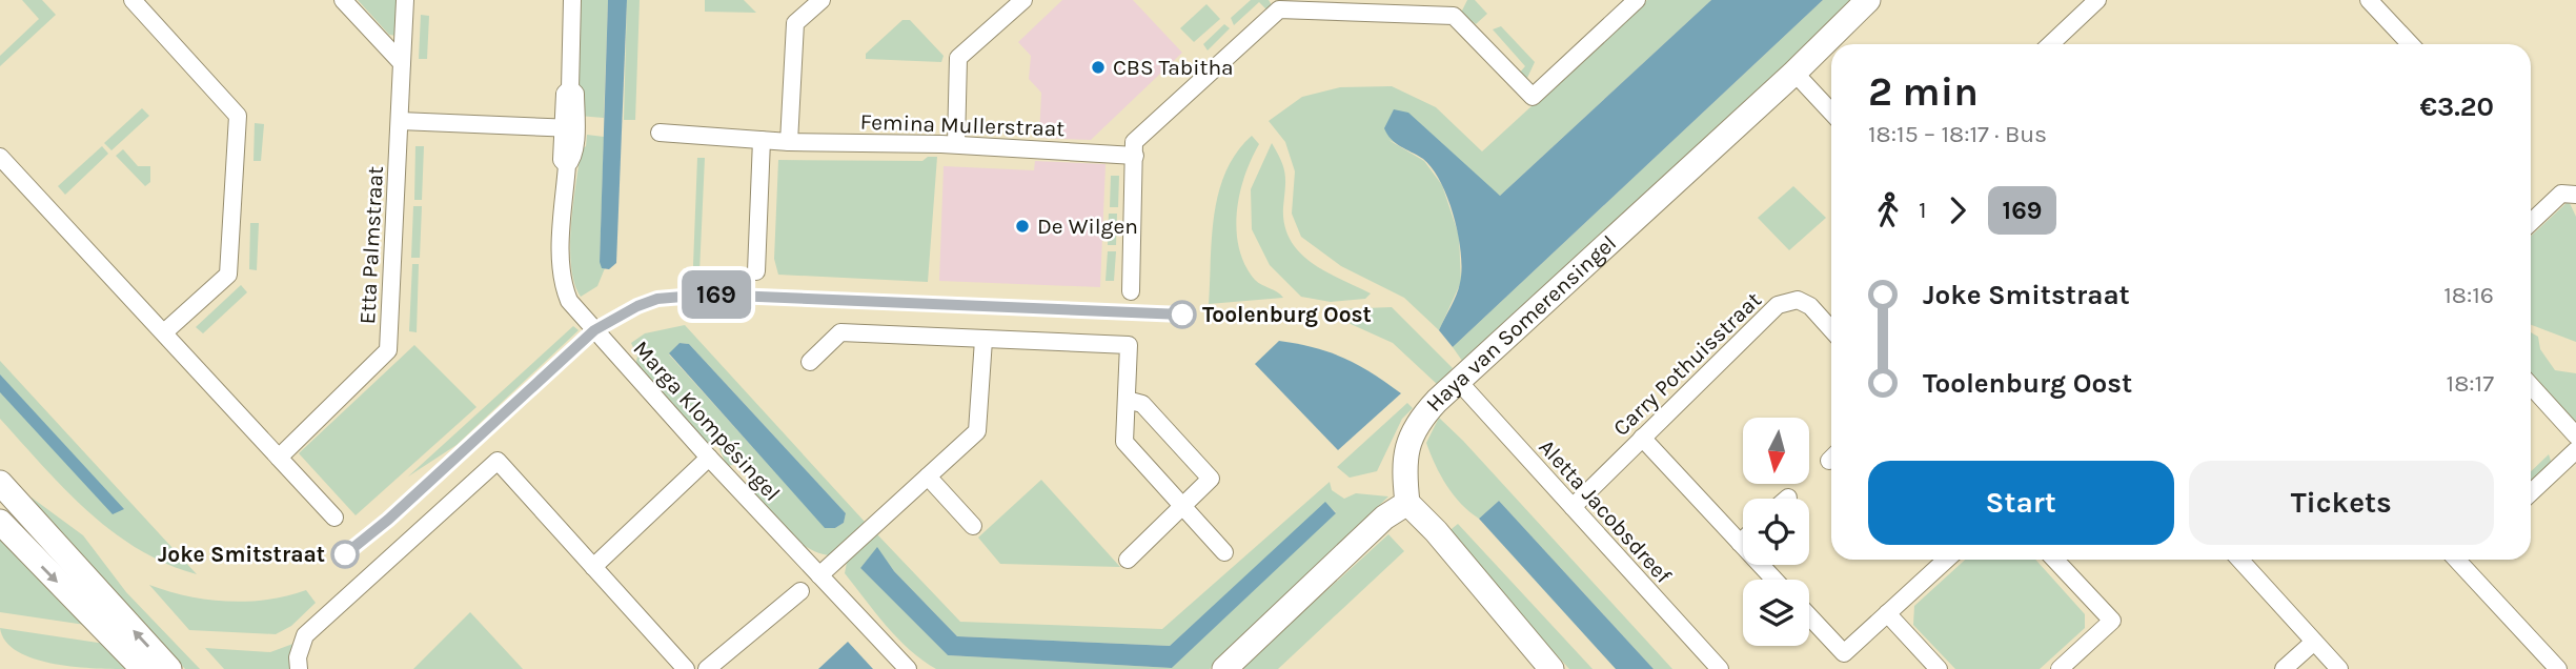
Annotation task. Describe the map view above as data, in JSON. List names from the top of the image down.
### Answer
{
  "streets": {
    "street": [
      "Femina Mullerstraat",
      "Etta Palmstraat",
      "Haya van Somerensingel",
      "Carry Pothuisstraat",
      "Marga Klompésingel",
      "Aletta Jacobsdreef"
    ]
  },
  "crossings": [
    ["Haya van Somerensingel", "Aletta Jacobsdreef"],
    ["Carry Pothuisstraat", "Aletta Jacobsdreef"]
  ],
  "places": [
    "CBS Tabitha",
    "De Wilgen",
    "Toolenburg Oost",
    "Joke Smitstraat"
  ],
  "lines": ["bus line 169"],
  "north": "bottom",
  "page": {
    "on_map": "169",
    "heading": ["2 min", "18:15 – 18:17 · Bus", "€3.20"],
    "legs": ["1", "169"],
    "list": [
      {
        "name": "Joke Smitstraat",
        "value": "18:16"
      },
      {
        "name": "Toolenburg Oost",
        "value": "18:17"
      }
    ],
    "buttons": ["Start", "Tickets"]
  }
}
